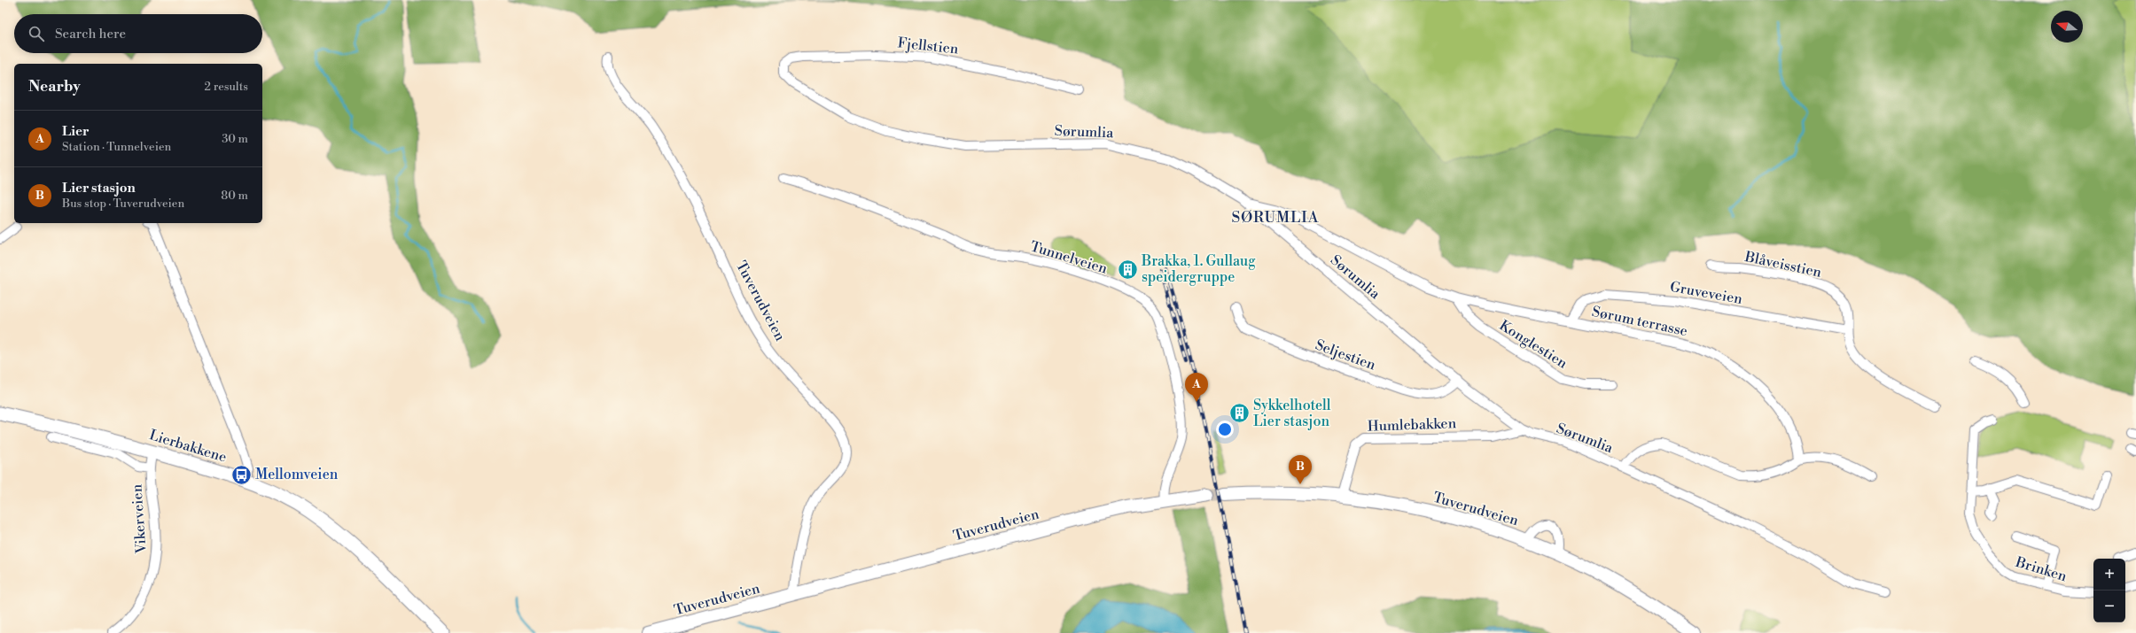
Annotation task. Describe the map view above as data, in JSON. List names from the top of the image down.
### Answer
{
  "streets": {
    "main road": ["Tuverudveien", "Lierbakkene"],
    "street": [
      "Fjellstien",
      "Sørumlia",
      "Tunnelveien",
      "Blåveisstien",
      "Gruveveien",
      "Sørum terrasse",
      "Konglestien",
      "Seljestien",
      "Humlebakken",
      "Vikerveien",
      "Brinken"
    ]
  },
  "crossings": [
    ["Fjellstien", "Sørumlia"],
    ["Sørumlia", "Sørum terrasse"],
    ["Sørumlia", "Seljestien"],
    ["Sørumlia", "Humlebakken"],
    ["Tunnelveien", "Tuverudveien"],
    ["Blåveisstien", "Gruveveien"],
    ["Gruveveien", "Sørum terrasse"],
    ["Tuverudveien", "Humlebakken"],
    ["Sørum terrasse", "Konglestien"],
    ["Lierbakkene", "Vikerveien"]
  ],
  "districts": ["SØRUMLIA"],
  "places": {
    "building": ["Brakka, 1. Gullaug speidergruppe", "Sykkelhotell Lier stasjon"],
    "bus stop": ["Mellomveien"]
  },
  "north": "left",
  "page": {
    "search": "Search here",
    "heading": ["Nearby", "2 results"],
    "list": [
      {
        "mark": "A",
        "name": "Lier",
        "note": "Station · Tunnelveien",
        "value": "30 m"
      },
      {
        "mark": "B",
        "name": "Lier stasjon",
        "note": "Bus stop · Tuverudveien",
        "value": "80 m"
      }
    ],
    "pins": ["A", "B"],
    "map_buttons": ["+", "−"]
  }
}
